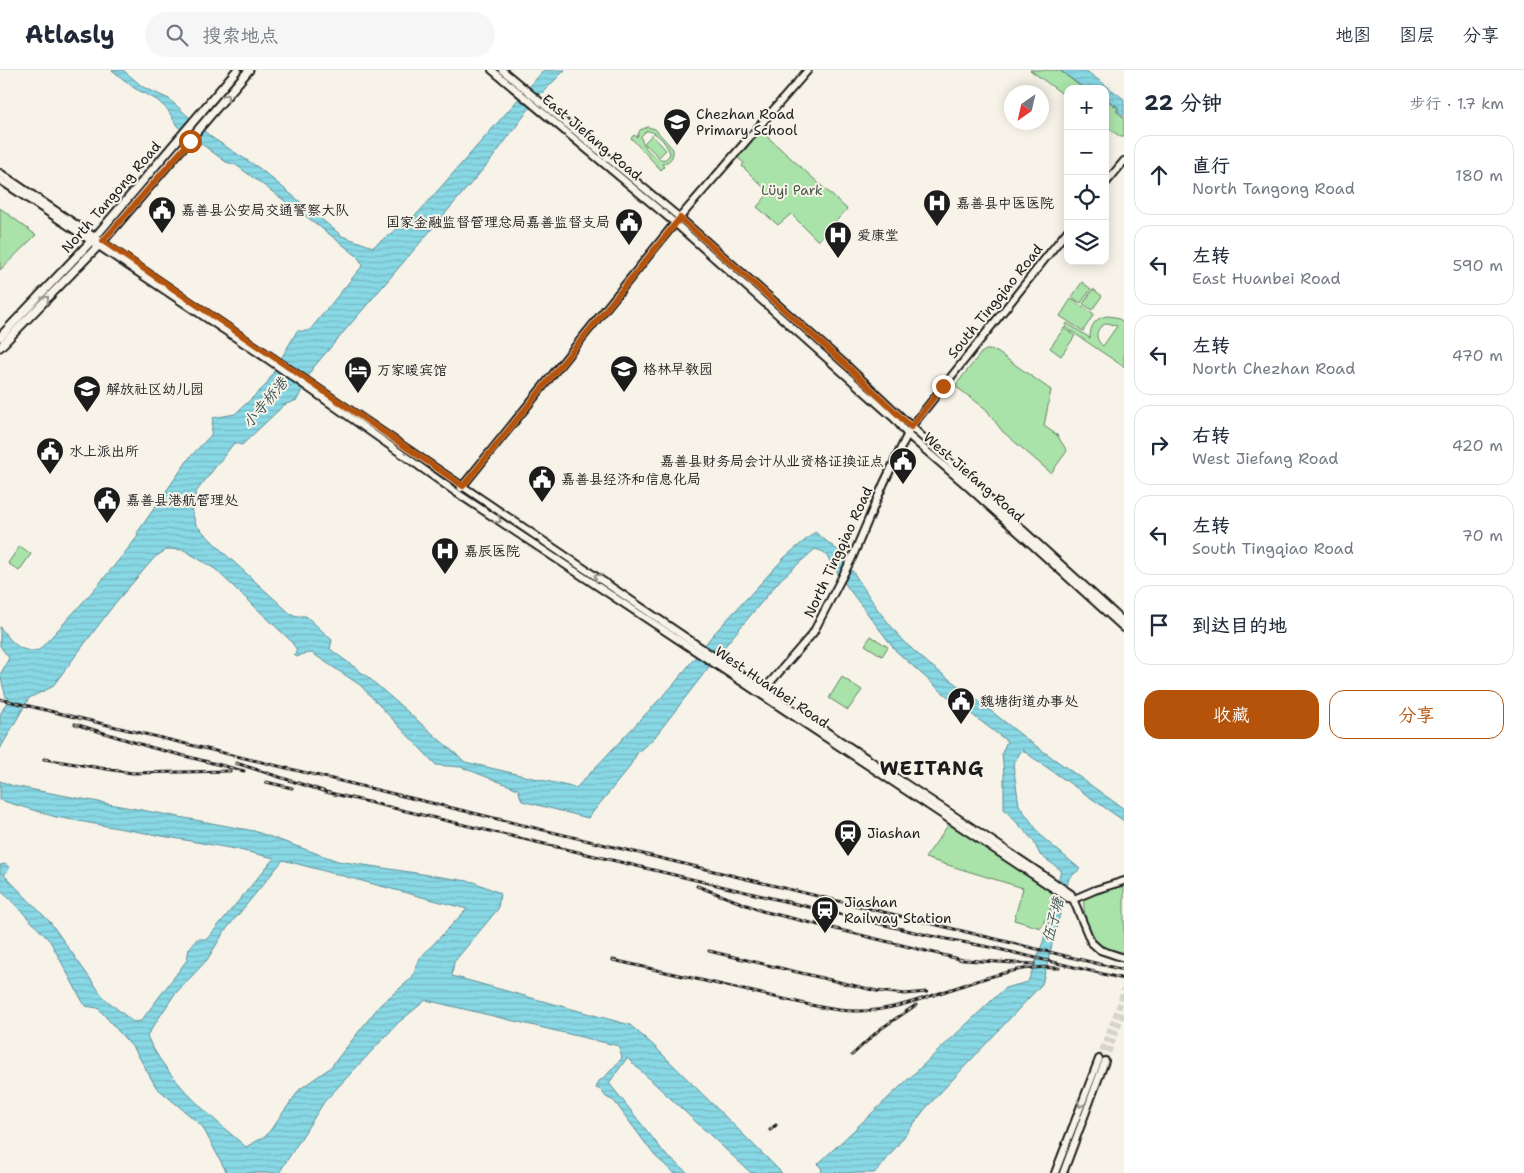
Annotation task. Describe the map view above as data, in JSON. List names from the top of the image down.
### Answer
{
  "streets": {
    "main road": ["North Tangong Road"],
    "street": [
      "East Jiefang Road",
      "South Tingqiao Road",
      "West Jiefang Road",
      "North Tingqiao Road",
      "West Huanbei Road"
    ]
  },
  "crossings": [
    ["East Jiefang Road", "West Jiefang Road"],
    ["South Tingqiao Road", "West Jiefang Road"],
    ["South Tingqiao Road", "North Tingqiao Road"],
    ["West Jiefang Road", "North Tingqiao Road"],
    ["North Tingqiao Road", "West Huanbei Road"]
  ],
  "districts": ["WEITANG"],
  "water": ["小寺桥港", "伍子塘"],
  "parks": ["Lüyi Park"],
  "places": {
    "school or university": ["Chezhan Road Primary School", "格林早教园", "解放社区幼儿园"],
    "hospital": ["嘉善县中医医院", "爱康堂", "嘉辰医院"],
    "public building": [
      "嘉善县公安局交通警察大队",
      "国家金融监督管理总局嘉善监督支局",
      "水上派出所",
      "嘉善县财务局会计从业资格证换证点",
      "嘉善县经济和信息化局",
      "嘉善县港航管理处",
      "魏塘街道办事处"
    ],
    "hotel": ["万家暖宾馆"],
    "station": ["Jiashan", "Jiashan Railway Station"]
  },
  "north": "bottom left",
  "page": {
    "header": "Atlasly",
    "search": "搜索地点",
    "nav": ["地图", "图层", "分享"],
    "heading": ["22 分钟", "步行 · 1.7 km"],
    "map_buttons": ["+", "−"],
    "list": [
      ["直行", "North Tangong Road", "180 m"],
      ["左转", "East Huanbei Road", "590 m"],
      ["左转", "North Chezhan Road", "470 m"],
      ["右转", "West Jiefang Road", "420 m"],
      ["左转", "South Tingqiao Road", "70 m"],
      "到达目的地"
    ],
    "buttons": ["收藏", "分享"]
  }
}
